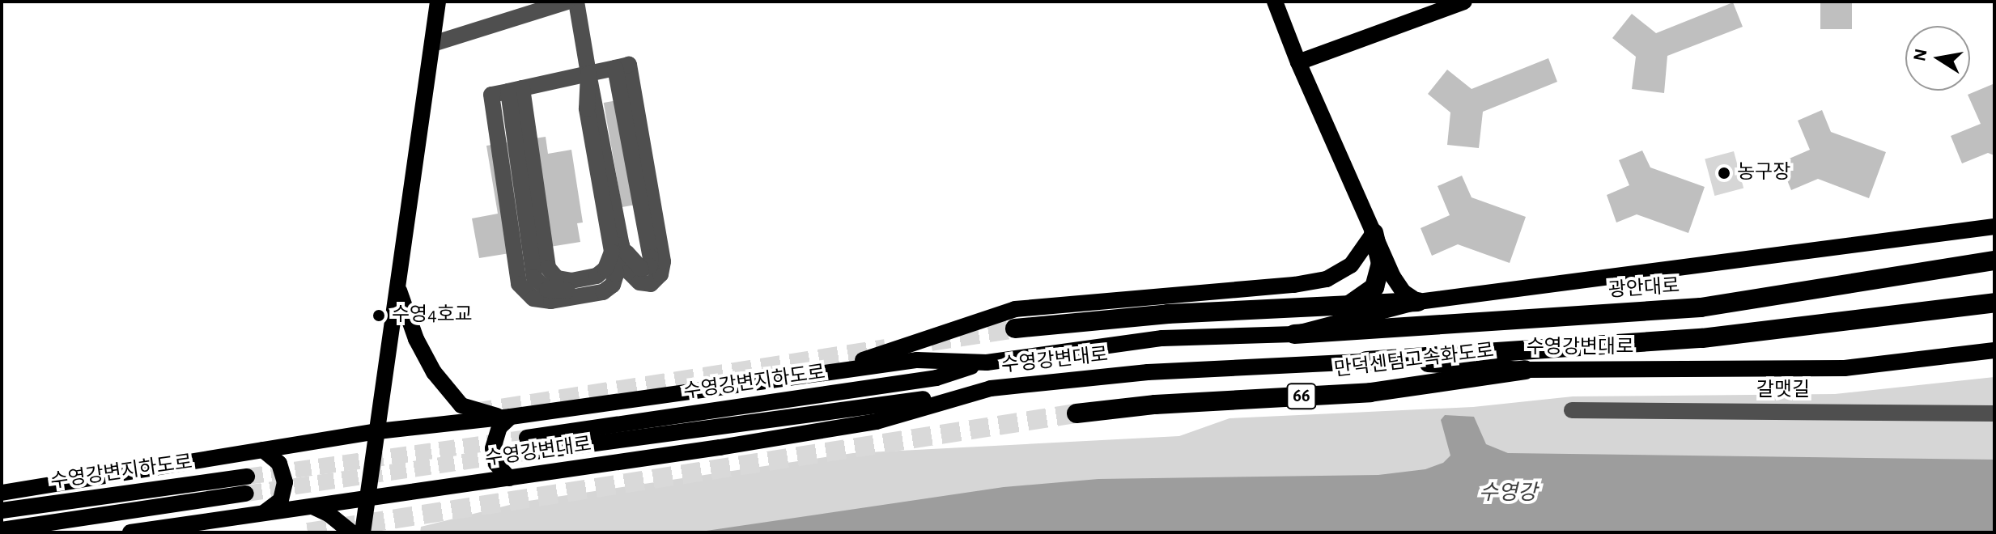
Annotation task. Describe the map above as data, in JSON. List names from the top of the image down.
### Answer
{
  "streets": {
    "highway": ["광안대로", "만덕센텀고속화도로", "66"],
    "main road": ["수영강변대로", "수영강변지하도로"],
    "street": ["갈맷길"]
  },
  "crossings": [
    ["광안대로", "수영강변대로"],
    ["수영강변대로", "만덕센텀고속화도로"],
    ["수영강변대로", "수영강변지하도로"]
  ],
  "water": ["수영강"],
  "places": ["농구장", "수영4호교"],
  "north": "left"
}
